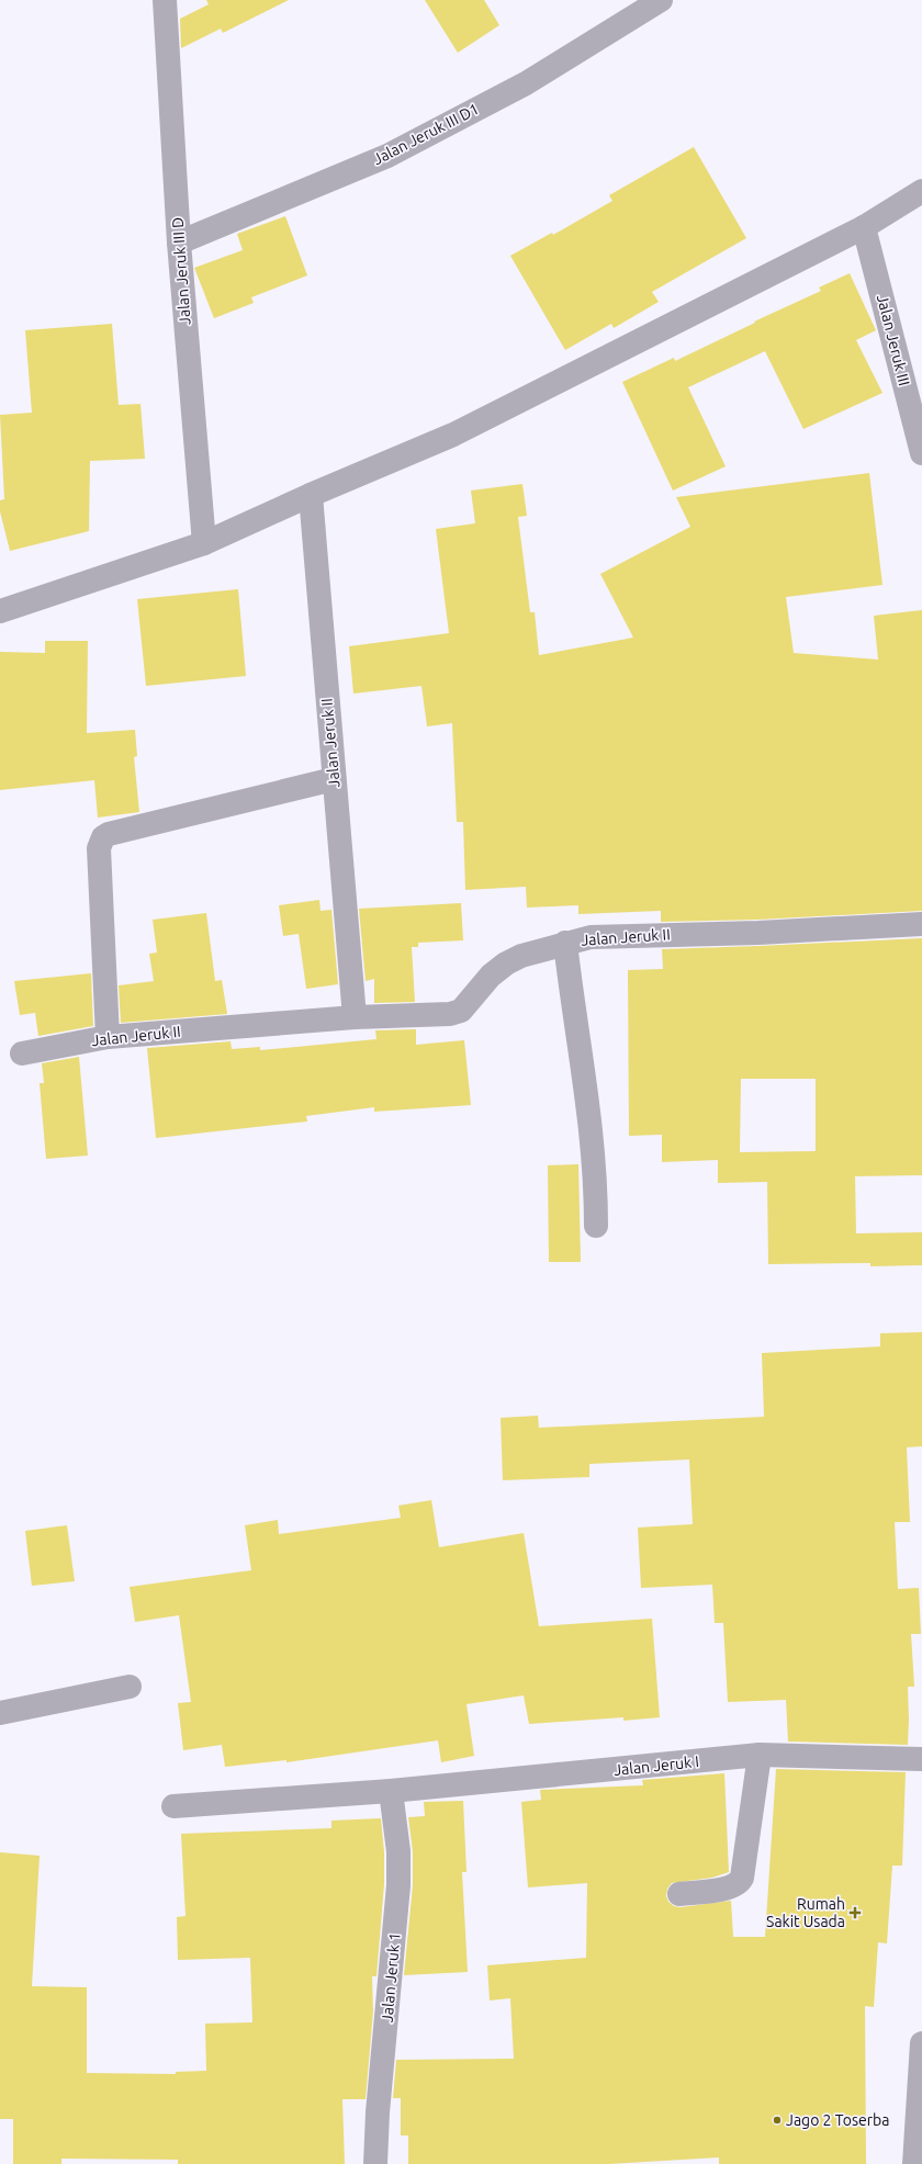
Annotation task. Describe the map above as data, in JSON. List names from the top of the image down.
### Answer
{
  "streets": {
    "street": [
      "Jalan Jeruk III D1",
      "Jalan Jeruk III D",
      "Jalan Jeruk III",
      "Jalan Jeruk II",
      "Jalan Jeruk I",
      "Jalan Jeruk 1"
    ]
  },
  "crossings": [
    ["Jalan Jeruk III D1", "Jalan Jeruk III D"],
    ["Jalan Jeruk I", "Jalan Jeruk 1"]
  ],
  "places": {
    "health": ["Rumah Sakit Usada"],
    "other": ["Jago 2 Toserba"]
  }
}
